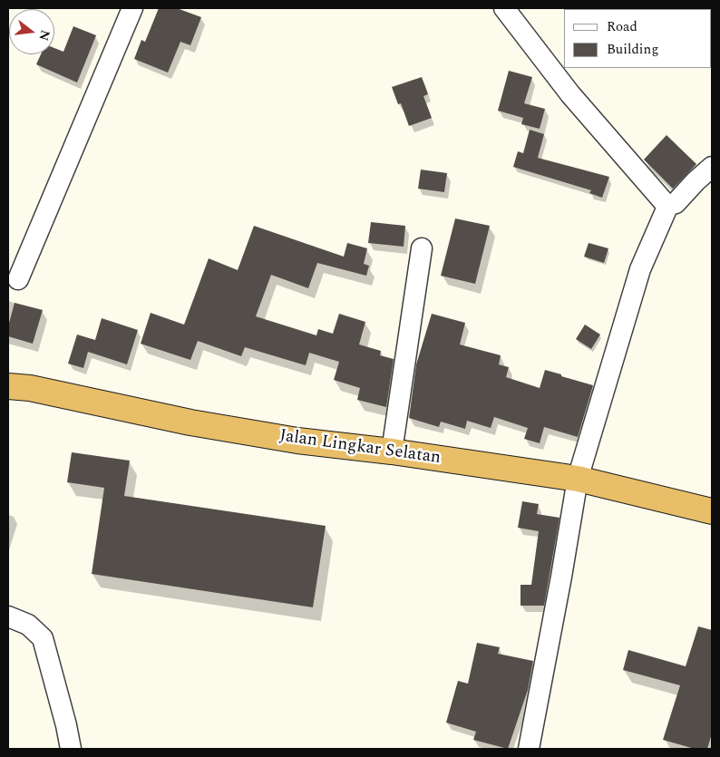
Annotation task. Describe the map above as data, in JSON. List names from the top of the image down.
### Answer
{
  "streets": {
    "highway": ["Jalan Lingkar Selatan"]
  },
  "legend": ["Road", "Building"],
  "north": "right"
}
